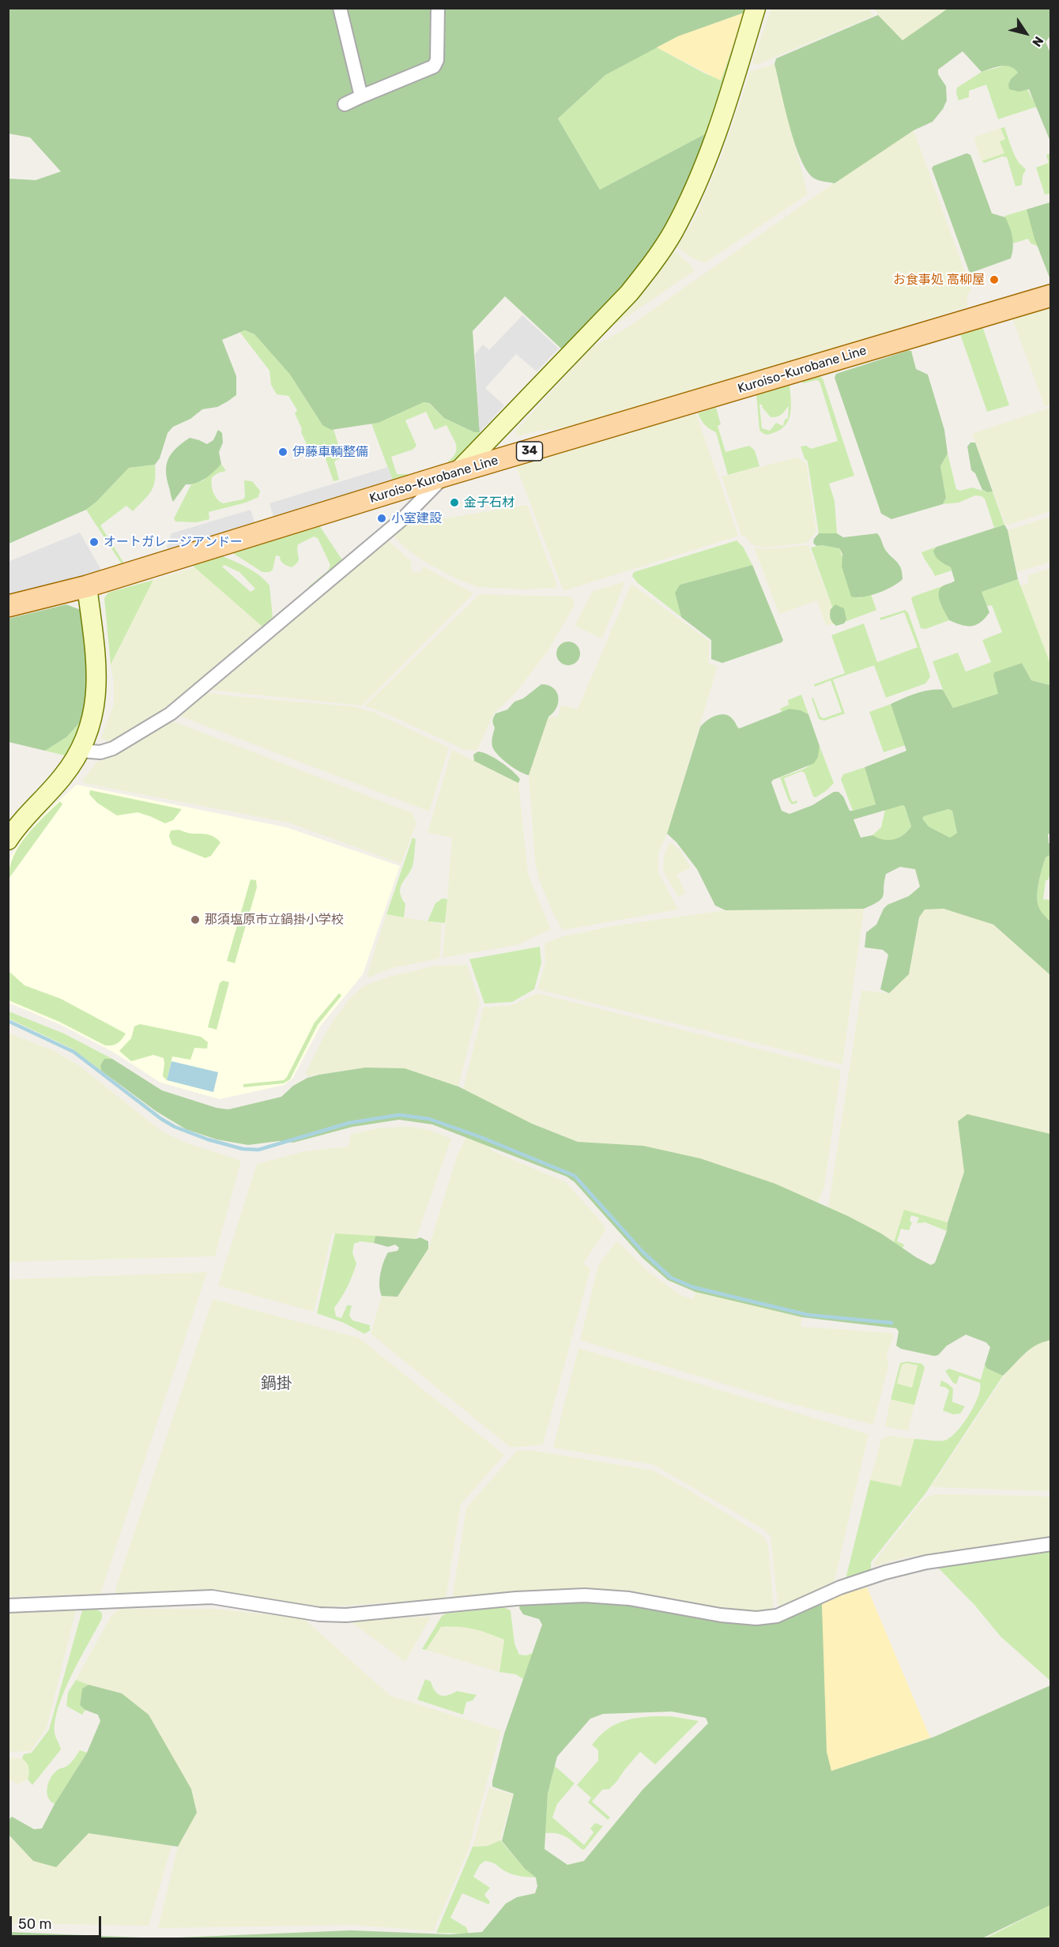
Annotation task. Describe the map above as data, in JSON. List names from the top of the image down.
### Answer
{
  "streets": {
    "main road": ["Kuroiso-Kurobane Line", "34"]
  },
  "districts": ["鍋掛"],
  "places": [
    "お食事処 高柳屋",
    "伊藤車輌整備",
    "金子石材",
    "小室建設",
    "オートガレージアンドー",
    "那須塩原市立鍋掛小学校"
  ],
  "scale_bar": "50 m",
  "north": "bottom right"
}
